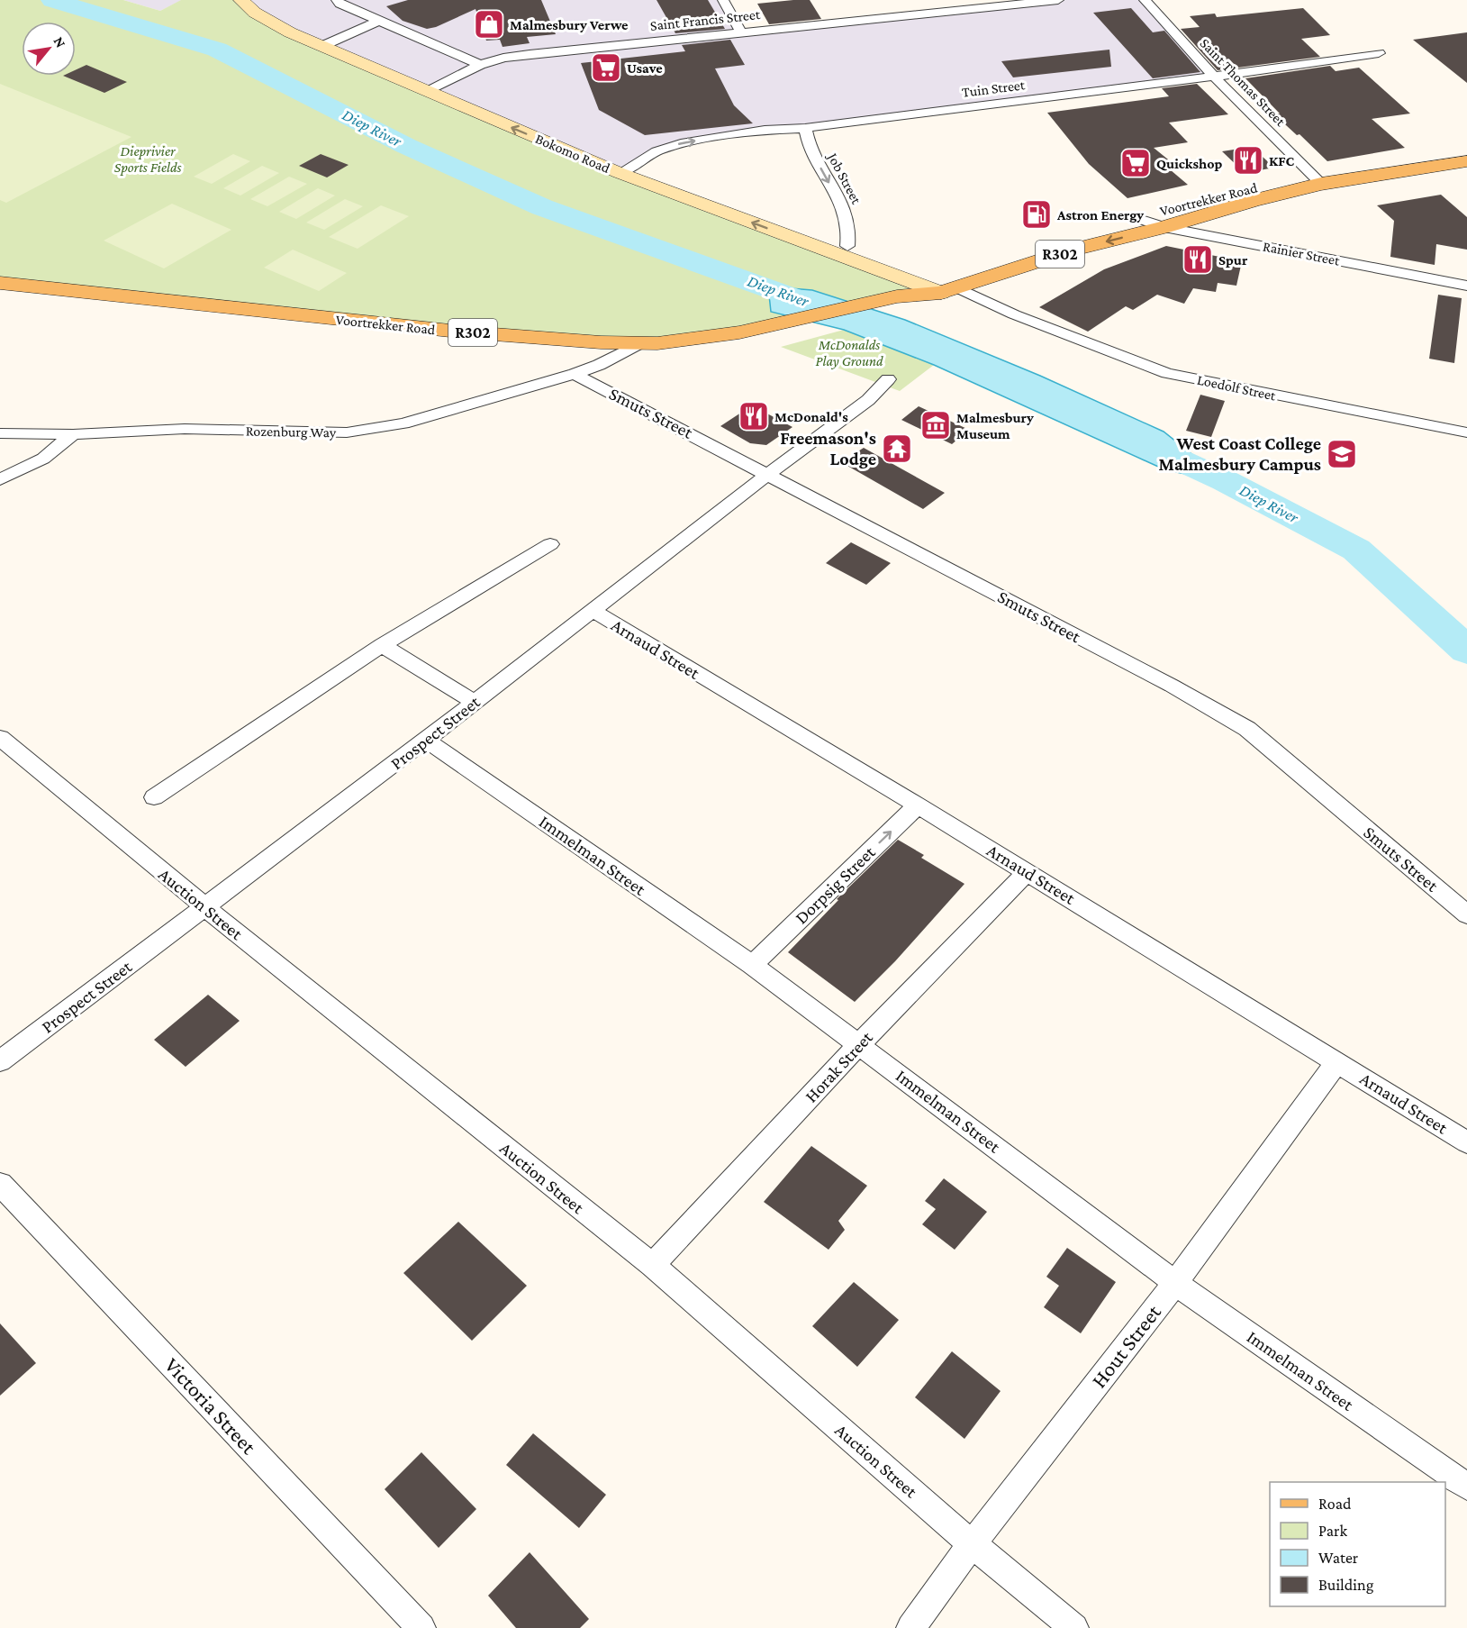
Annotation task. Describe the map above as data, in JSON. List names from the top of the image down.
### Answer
{
  "streets": {
    "main road": ["Bokomo Road", "Voortrekker Road", "R302"],
    "street": [
      "Saint Francis Street",
      "Saint Thomas Street",
      "Tuin Street",
      "Job Street",
      "Rainier Street",
      "Loedolf Street",
      "Smuts Street",
      "Rozenburg Way",
      "Arnaud Street",
      "Prospect Street",
      "Immelman Street",
      "Dorpsig Street",
      "Auction Street",
      "Horak Street",
      "Hout Street",
      "Victoria Street"
    ]
  },
  "crossings": [
    ["Saint Francis Street", "Bokomo Road"],
    ["Saint Thomas Street", "Tuin Street"],
    ["Saint Thomas Street", "Voortrekker Road"],
    ["Tuin Street", "Bokomo Road"],
    ["Tuin Street", "Job Street"],
    ["Bokomo Road", "Job Street"],
    ["Bokomo Road", "Voortrekker Road"],
    ["Bokomo Road", "Loedolf Street"],
    ["Voortrekker Road", "Rainier Street"],
    ["Voortrekker Road", "Loedolf Street"],
    ["Voortrekker Road", "Rozenburg Way"],
    ["Smuts Street", "Rozenburg Way"],
    ["Smuts Street", "Prospect Street"],
    ["Arnaud Street", "Prospect Street"],
    ["Arnaud Street", "Dorpsig Street"],
    ["Arnaud Street", "Horak Street"],
    ["Arnaud Street", "Hout Street"],
    ["Prospect Street", "Immelman Street"],
    ["Prospect Street", "Auction Street"],
    ["Immelman Street", "Dorpsig Street"],
    ["Immelman Street", "Horak Street"],
    ["Immelman Street", "Hout Street"],
    ["Auction Street", "Horak Street"],
    ["Auction Street", "Hout Street"]
  ],
  "one_way": ["Job Street", "Dorpsig Street"],
  "water": ["Diep River"],
  "parks": ["Dieprivier Sports Fields", "McDonalds Play Ground"],
  "places": {
    "shop": ["Malmesbury Verwe"],
    "supermarket": ["Usave", "Quickshop"],
    "restaurant": ["KFC", "Spur", "McDonald's"],
    "fuel station": ["Astron Energy"],
    "museum": ["Malmesbury Museum"],
    "temple": ["Freemason's Lodge"],
    "school or university": ["West Coast College Malmesbury Campus"]
  },
  "legend": [
    "Road",
    "Park",
    "Water",
    "Building"
  ],
  "north": "top right"
}
